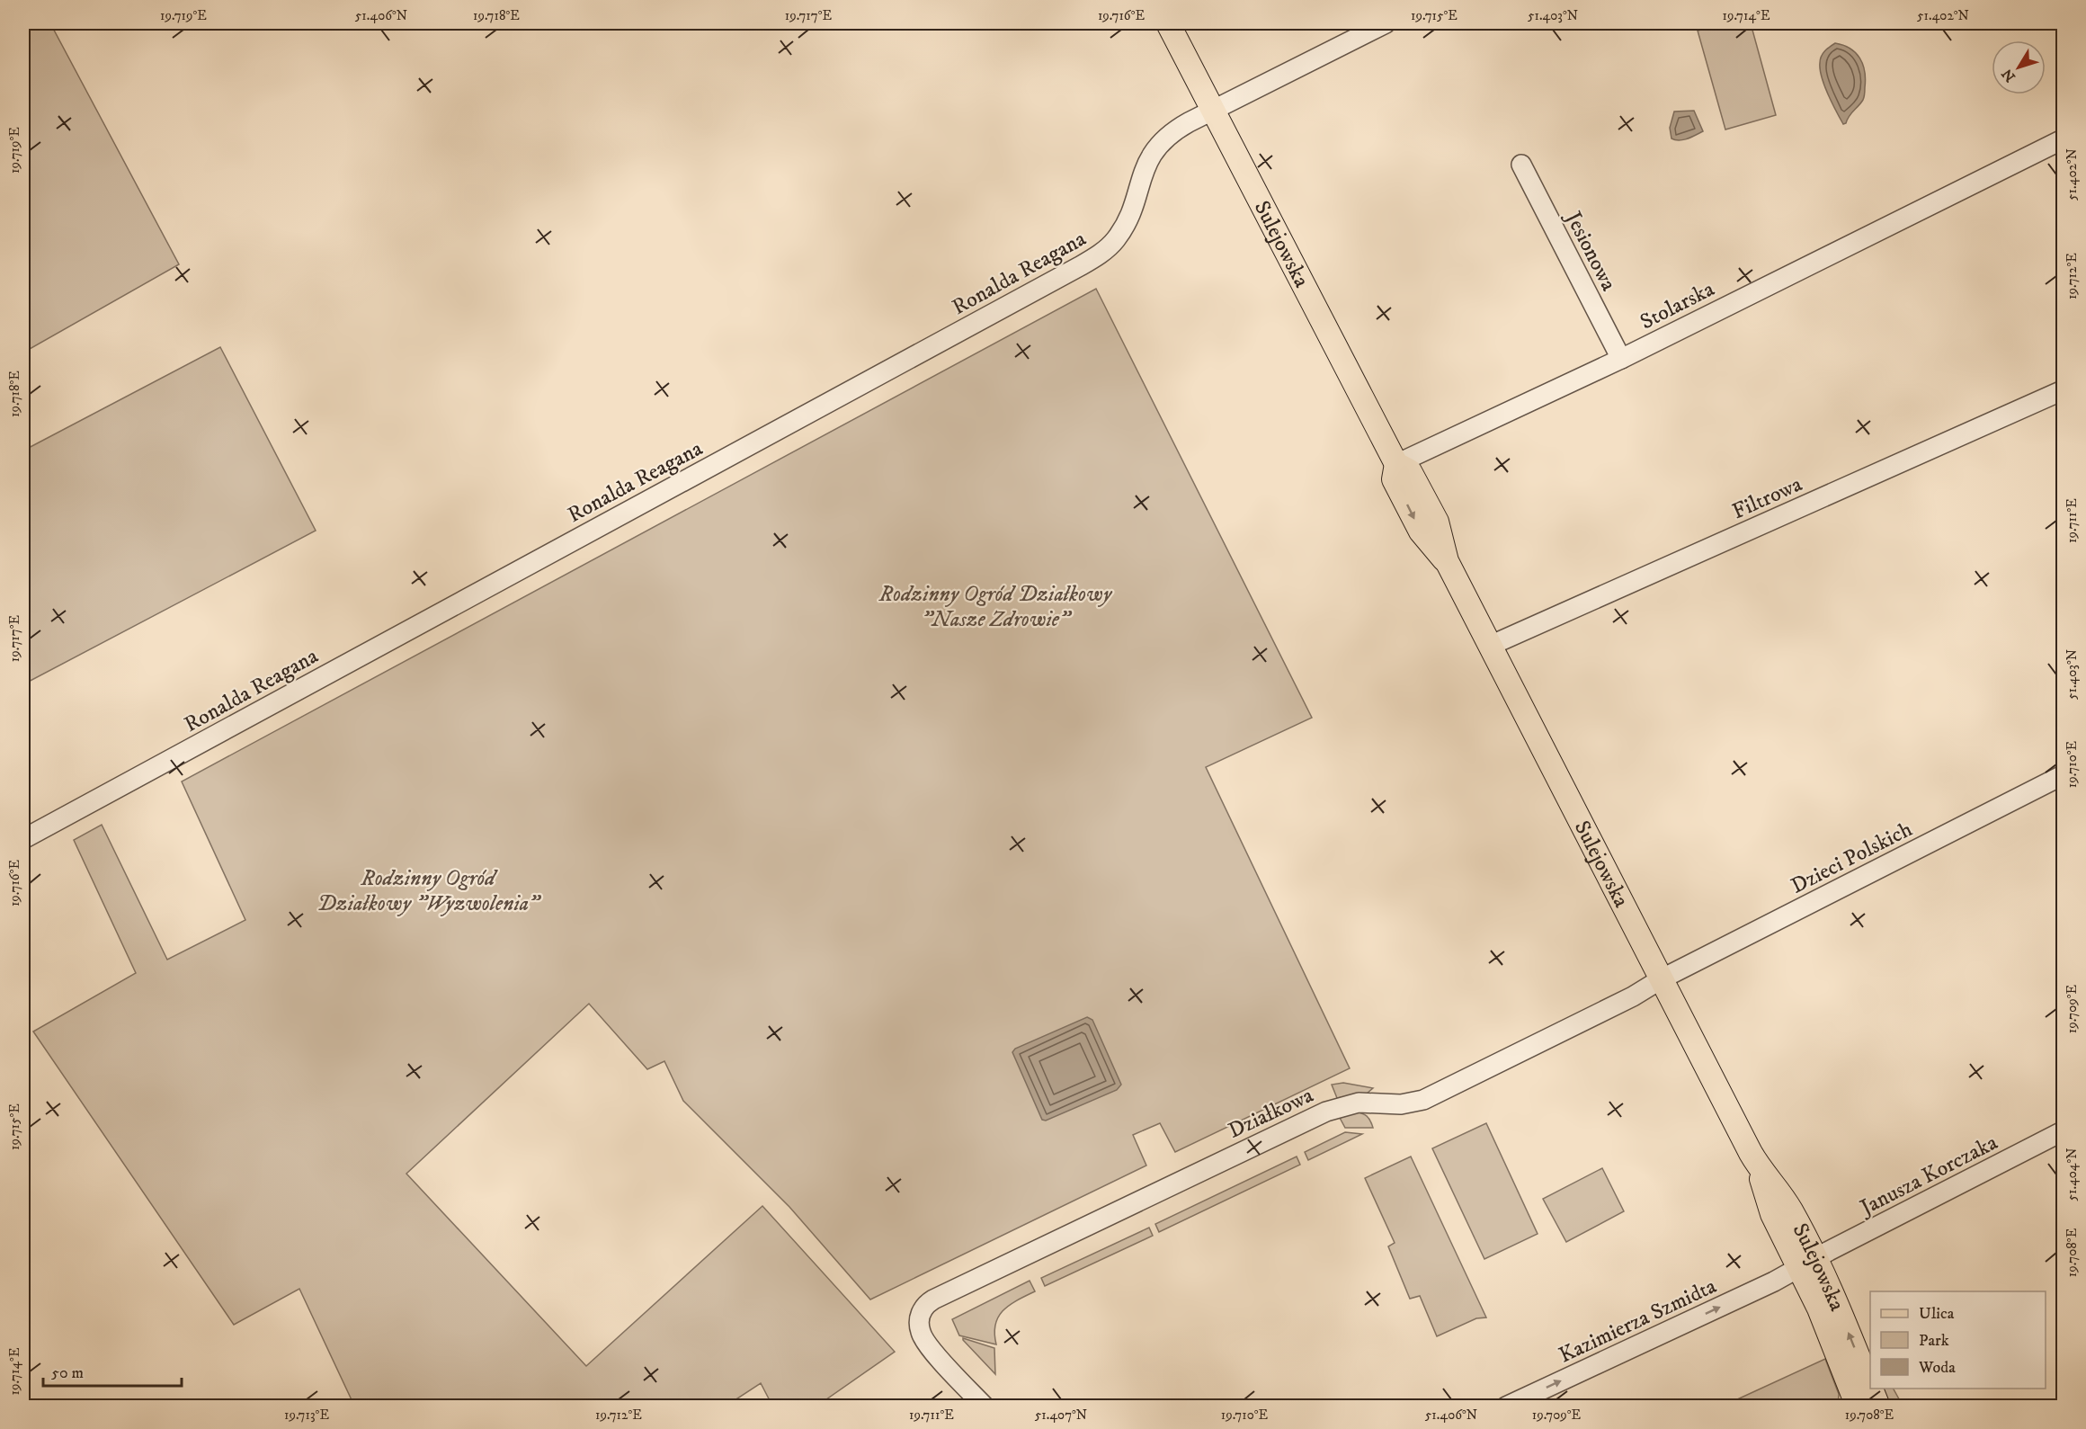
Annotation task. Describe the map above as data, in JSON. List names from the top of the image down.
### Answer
{
  "streets": {
    "main road": ["Sulejowska"],
    "street": [
      "Jesionowa",
      "Ronalda Reagana",
      "Stolarska",
      "Filtrowa",
      "Dzieci Polskich",
      "Działkowa",
      "Janusza Korczaka",
      "Kazimierza Szmidta"
    ]
  },
  "crossings": [
    ["Sulejowska", "Ronalda Reagana"],
    ["Sulejowska", "Stolarska"],
    ["Sulejowska", "Filtrowa"],
    ["Sulejowska", "Dzieci Polskich"],
    ["Sulejowska", "Działkowa"],
    ["Sulejowska", "Janusza Korczaka"],
    ["Sulejowska", "Kazimierza Szmidta"],
    ["Jesionowa", "Stolarska"],
    ["Dzieci Polskich", "Działkowa"],
    ["Janusza Korczaka", "Kazimierza Szmidta"]
  ],
  "one_way": ["Kazimierza Szmidta"],
  "parks": ["Rodzinny Ogród Działkowy \"Nasze Zdrowie\"", "Rodzinny Ogród Działkowy \"Wyzwolenia\""],
  "legend": ["Ulica", "Park", "Woda"],
  "scale_bar": "50 m",
  "north": "bottom left",
  "coordinates": [
    "19.719°E",
    "51.406°N",
    "19.718°E",
    "19.717°E",
    "19.716°E",
    "19.715°E",
    "51.403°N",
    "19.714°E",
    "51.402°N",
    "19.712°E",
    "19.711°E",
    "19.710°E",
    "19.709°E",
    "51.404°N",
    "19.708°E",
    "19.713°E",
    "51.407°N"
  ]
}
